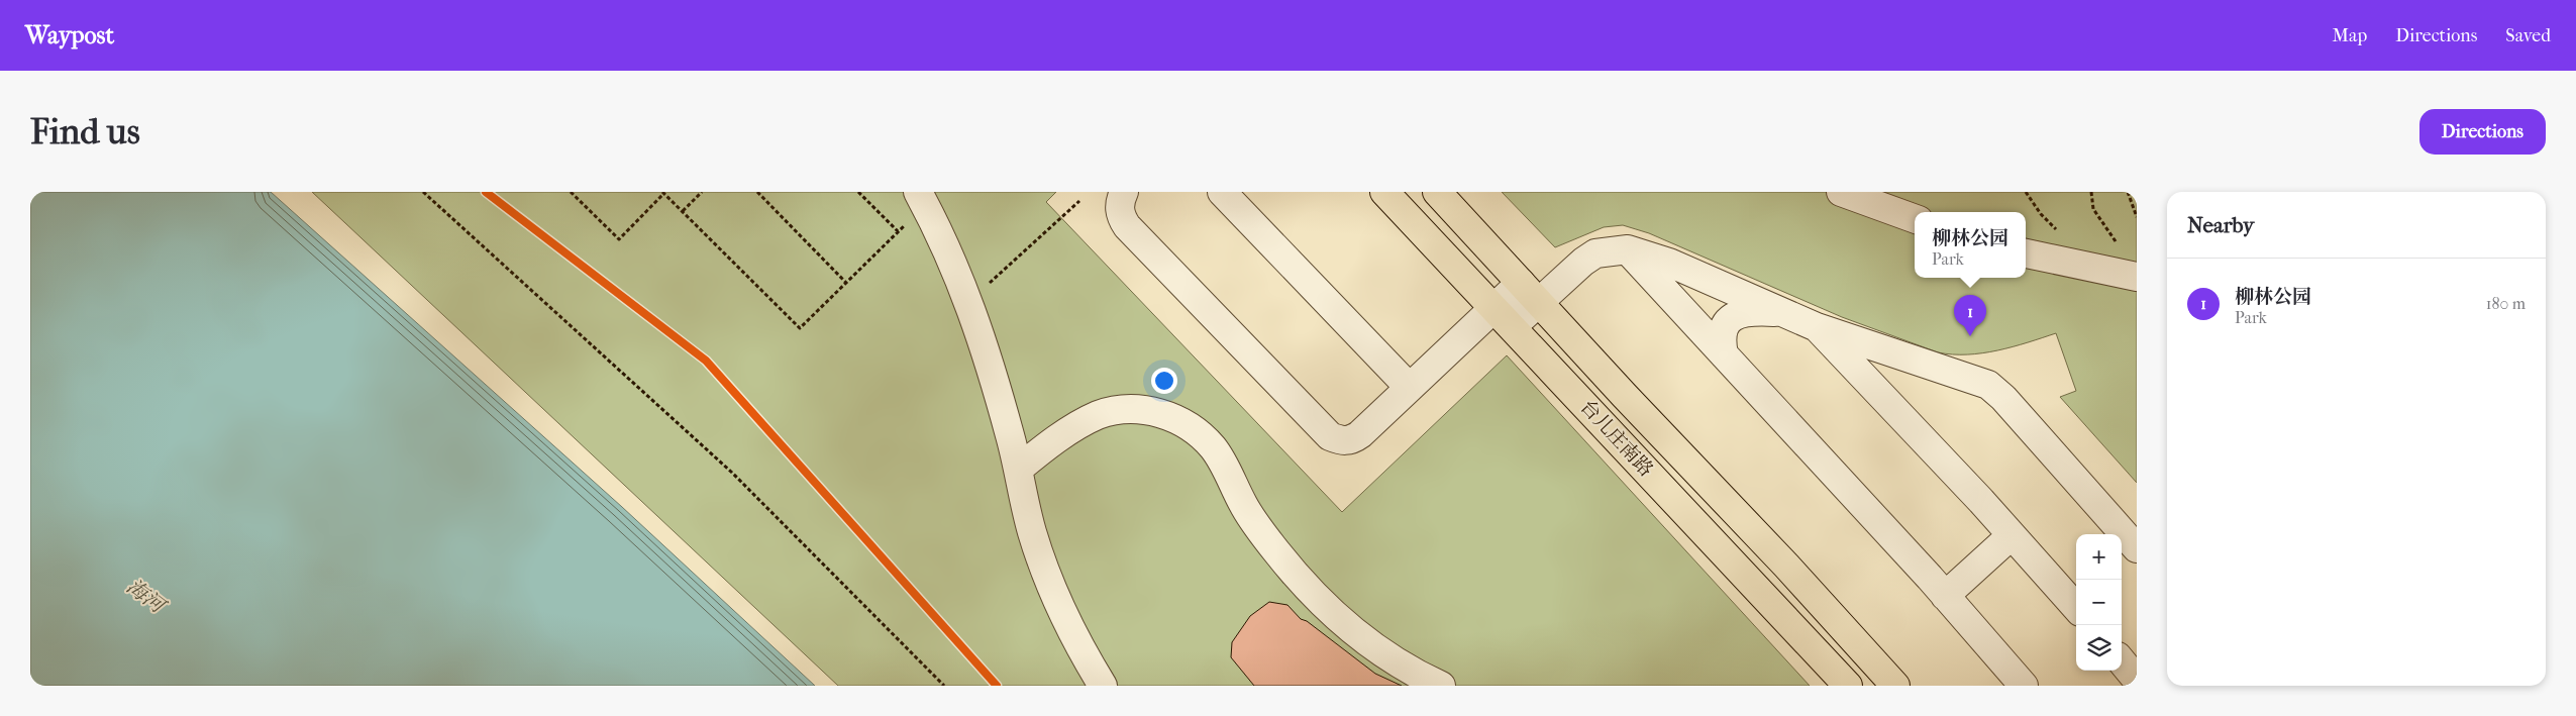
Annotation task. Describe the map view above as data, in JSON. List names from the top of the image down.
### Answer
{
  "streets": {
    "main road": ["台儿庄南路"]
  },
  "water": ["海河"],
  "page": {
    "header": "Waypost",
    "nav": ["Map", "Directions", "Saved"],
    "buttons": "Directions",
    "title": "Find us",
    "heading": "Nearby",
    "popup": ["柳林公园", "Park"],
    "list": [
      {
        "mark": "1",
        "name": "柳林公园",
        "note": "Park",
        "value": "180 m"
      }
    ],
    "pins": "1",
    "map_buttons": ["+", "−"]
  }
}
